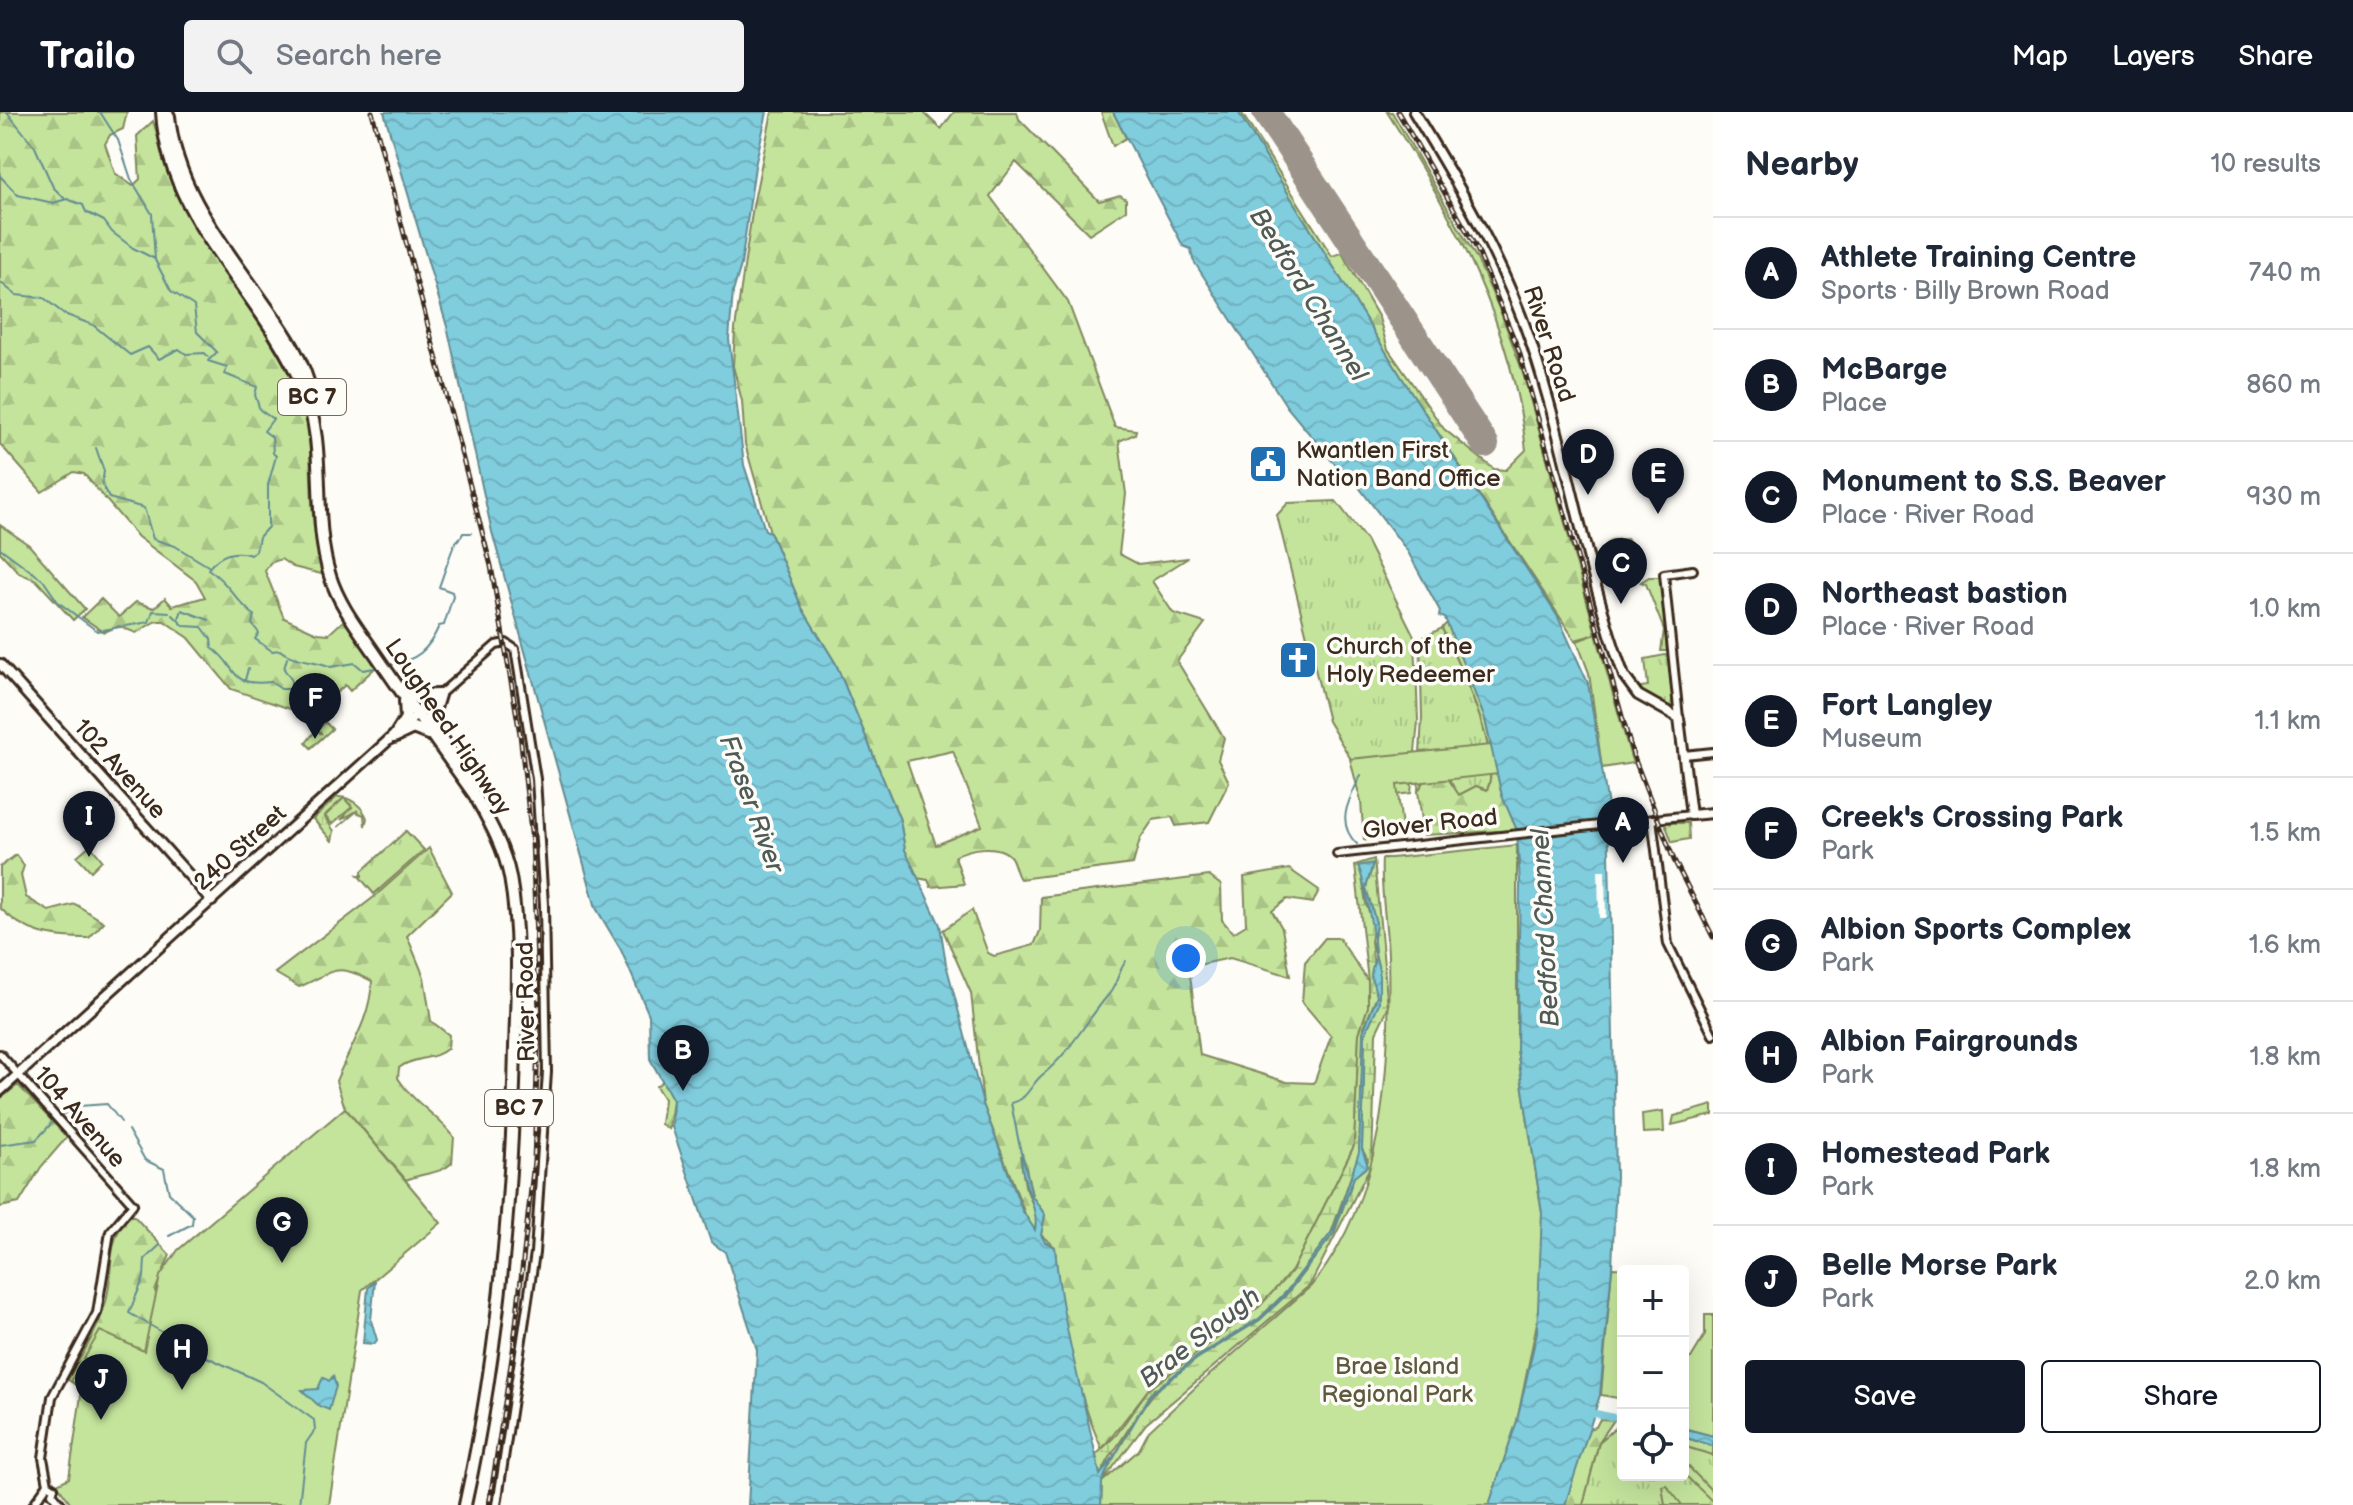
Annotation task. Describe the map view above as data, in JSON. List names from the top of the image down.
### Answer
{
  "streets": {
    "highway": ["BC 7", "Lougheed Highway"],
    "main road": [
      "River Road",
      "102 Avenue",
      "Glover Road",
      "240 Street"
    ],
    "street": ["104 Avenue"]
  },
  "crossings": [
    ["River Road", "240 Street"],
    ["Lougheed Highway", "240 Street"],
    ["102 Avenue", "240 Street"],
    ["240 Street", "104 Avenue"]
  ],
  "water": ["Bedford Channel", "Fraser River", "Brae Slough"],
  "parks": ["Brae Island Regional Park"],
  "places": {
    "public building": ["Kwantlen First Nation Band Office"],
    "church": ["Church of the Holy Redeemer"]
  },
  "page": {
    "header": "Trailo",
    "search": "Search here",
    "nav": ["Map", "Layers", "Share"],
    "heading": ["Nearby", "10 results"],
    "list": [
      {
        "mark": "A",
        "name": "Athlete Training Centre",
        "note": "Sports · Billy Brown Road",
        "value": "740 m"
      },
      {
        "mark": "B",
        "name": "McBarge",
        "note": "Place",
        "value": "860 m"
      },
      {
        "mark": "C",
        "name": "Monument to S.S. Beaver",
        "note": "Place · River Road",
        "value": "930 m"
      },
      {
        "mark": "D",
        "name": "Northeast bastion",
        "note": "Place · River Road",
        "value": "1.0 km"
      },
      {
        "mark": "E",
        "name": "Fort Langley",
        "note": "Museum",
        "value": "1.1 km"
      },
      {
        "mark": "F",
        "name": "Creek's Crossing Park",
        "note": "Park",
        "value": "1.5 km"
      },
      {
        "mark": "G",
        "name": "Albion Sports Complex",
        "note": "Park",
        "value": "1.6 km"
      },
      {
        "mark": "H",
        "name": "Albion Fairgrounds",
        "note": "Park",
        "value": "1.8 km"
      },
      {
        "mark": "I",
        "name": "Homestead Park",
        "note": "Park",
        "value": "1.8 km"
      },
      {
        "mark": "J",
        "name": "Belle Morse Park",
        "note": "Park",
        "value": "2.0 km"
      }
    ],
    "pins": [
      "D",
      "E",
      "C",
      "F",
      "I",
      "A",
      "B",
      "G",
      "H",
      "J"
    ],
    "map_buttons": ["+", "−"],
    "buttons": ["Save", "Share"]
  }
}
